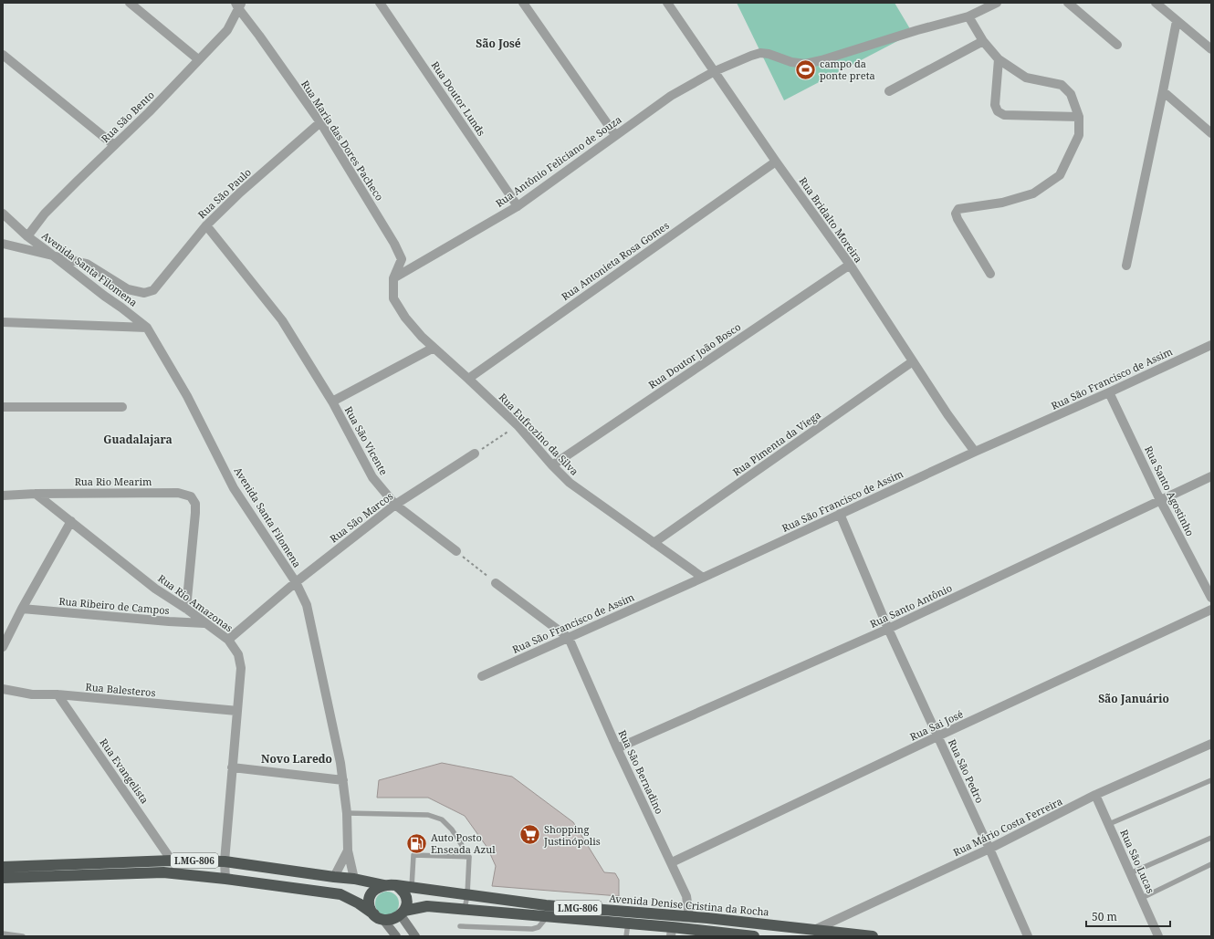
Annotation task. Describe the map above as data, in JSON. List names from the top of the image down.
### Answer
{
  "streets": {
    "highway": ["LMG-806", "Avenida Denise Cristina da Rocha"],
    "street": [
      "Rua Doutor Lunds",
      "Rua São Bento",
      "Rua Maria das Dores Pacheco",
      "Rua Antônio Feliciano de Souza",
      "Rua São Paulo",
      "Rua Bridalto Moreira",
      "Rua Antonieta Rosa Gomes",
      "Avenida Santa Filomena",
      "Rua Doutor João Bosco",
      "Rua São Francisco de Assim",
      "Rua Eufrozino da Silva",
      "Rua São Vicente",
      "Rua Pimenta da Viega",
      "Rua Rio Mearim",
      "Rua Santo Agostinho",
      "Rua São Marcos",
      "Rua Rio Amazonas",
      "Rua Ribeiro de Campos",
      "Rua Santo Antônio",
      "Rua Balesteros",
      "Rua Sai José",
      "Rua Evangelista",
      "Rua São Pedro",
      "Rua São Bernadino",
      "Rua Mário Costa Ferreira",
      "Rua São Lucas"
    ]
  },
  "crossings": [
    ["Rua Doutor Lunds", "Rua Antônio Feliciano de Souza"],
    ["Rua São Bento", "Rua Maria das Dores Pacheco"],
    ["Rua São Bento", "Avenida Santa Filomena"],
    ["Rua Maria das Dores Pacheco", "Rua Antônio Feliciano de Souza"],
    ["Rua Maria das Dores Pacheco", "Rua São Paulo"],
    ["Rua Maria das Dores Pacheco", "Rua Eufrozino da Silva"],
    ["Rua Antônio Feliciano de Souza", "Rua Bridalto Moreira"],
    ["Rua Antônio Feliciano de Souza", "Rua Eufrozino da Silva"],
    ["Rua São Paulo", "Avenida Santa Filomena"],
    ["Rua São Paulo", "Rua São Vicente"],
    ["Rua Bridalto Moreira", "Rua Antonieta Rosa Gomes"],
    ["Rua Bridalto Moreira", "Rua Doutor João Bosco"],
    ["Rua Bridalto Moreira", "Rua São Francisco de Assim"],
    ["Rua Bridalto Moreira", "Rua Pimenta da Viega"],
    ["Rua Antonieta Rosa Gomes", "Rua Eufrozino da Silva"],
    ["Avenida Santa Filomena", "Rua São Marcos"],
    ["Avenida Santa Filomena", "LMG-806"],
    ["Rua Doutor João Bosco", "Rua Eufrozino da Silva"],
    ["Rua São Francisco de Assim", "Rua Eufrozino da Silva"],
    ["Rua São Francisco de Assim", "Rua Santo Agostinho"],
    ["Rua São Francisco de Assim", "Rua São Pedro"],
    ["Rua São Francisco de Assim", "Rua São Bernadino"],
    ["Rua Eufrozino da Silva", "Rua Pimenta da Viega"],
    ["Rua São Vicente", "Rua São Marcos"],
    ["Rua Rio Mearim", "Rua Rio Amazonas"],
    ["Rua Santo Agostinho", "Rua Santo Antônio"],
    ["Rua São Marcos", "Rua Rio Amazonas"],
    ["Rua Rio Amazonas", "Rua Ribeiro de Campos"],
    ["Rua Rio Amazonas", "Rua Balesteros"],
    ["Rua Rio Amazonas", "LMG-806"],
    ["Rua Santo Antônio", "Rua São Pedro"],
    ["Rua Santo Antônio", "Rua São Bernadino"],
    ["Rua Balesteros", "Rua Evangelista"],
    ["Rua Sai José", "Rua São Pedro"],
    ["Rua Sai José", "Rua São Bernadino"],
    ["Rua Evangelista", "LMG-806"],
    ["Rua São Pedro", "Rua Mário Costa Ferreira"],
    ["Rua São Bernadino", "Avenida Denise Cristina da Rocha"],
    ["Rua Mário Costa Ferreira", "Rua São Lucas"],
    ["Rua Mário Costa Ferreira", "Avenida Denise Cristina da Rocha"],
    ["LMG-806", "Avenida Denise Cristina da Rocha"]
  ],
  "districts": [
    "São José",
    "Guadalajara",
    "São Januário",
    "Novo Laredo"
  ],
  "places": {
    "sports": ["campo da ponte preta"],
    "supermarket": ["Shopping Justinópolis"],
    "fuel station": ["Auto Posto Enseada Azul"]
  },
  "scale_bar": "50 m"
}
